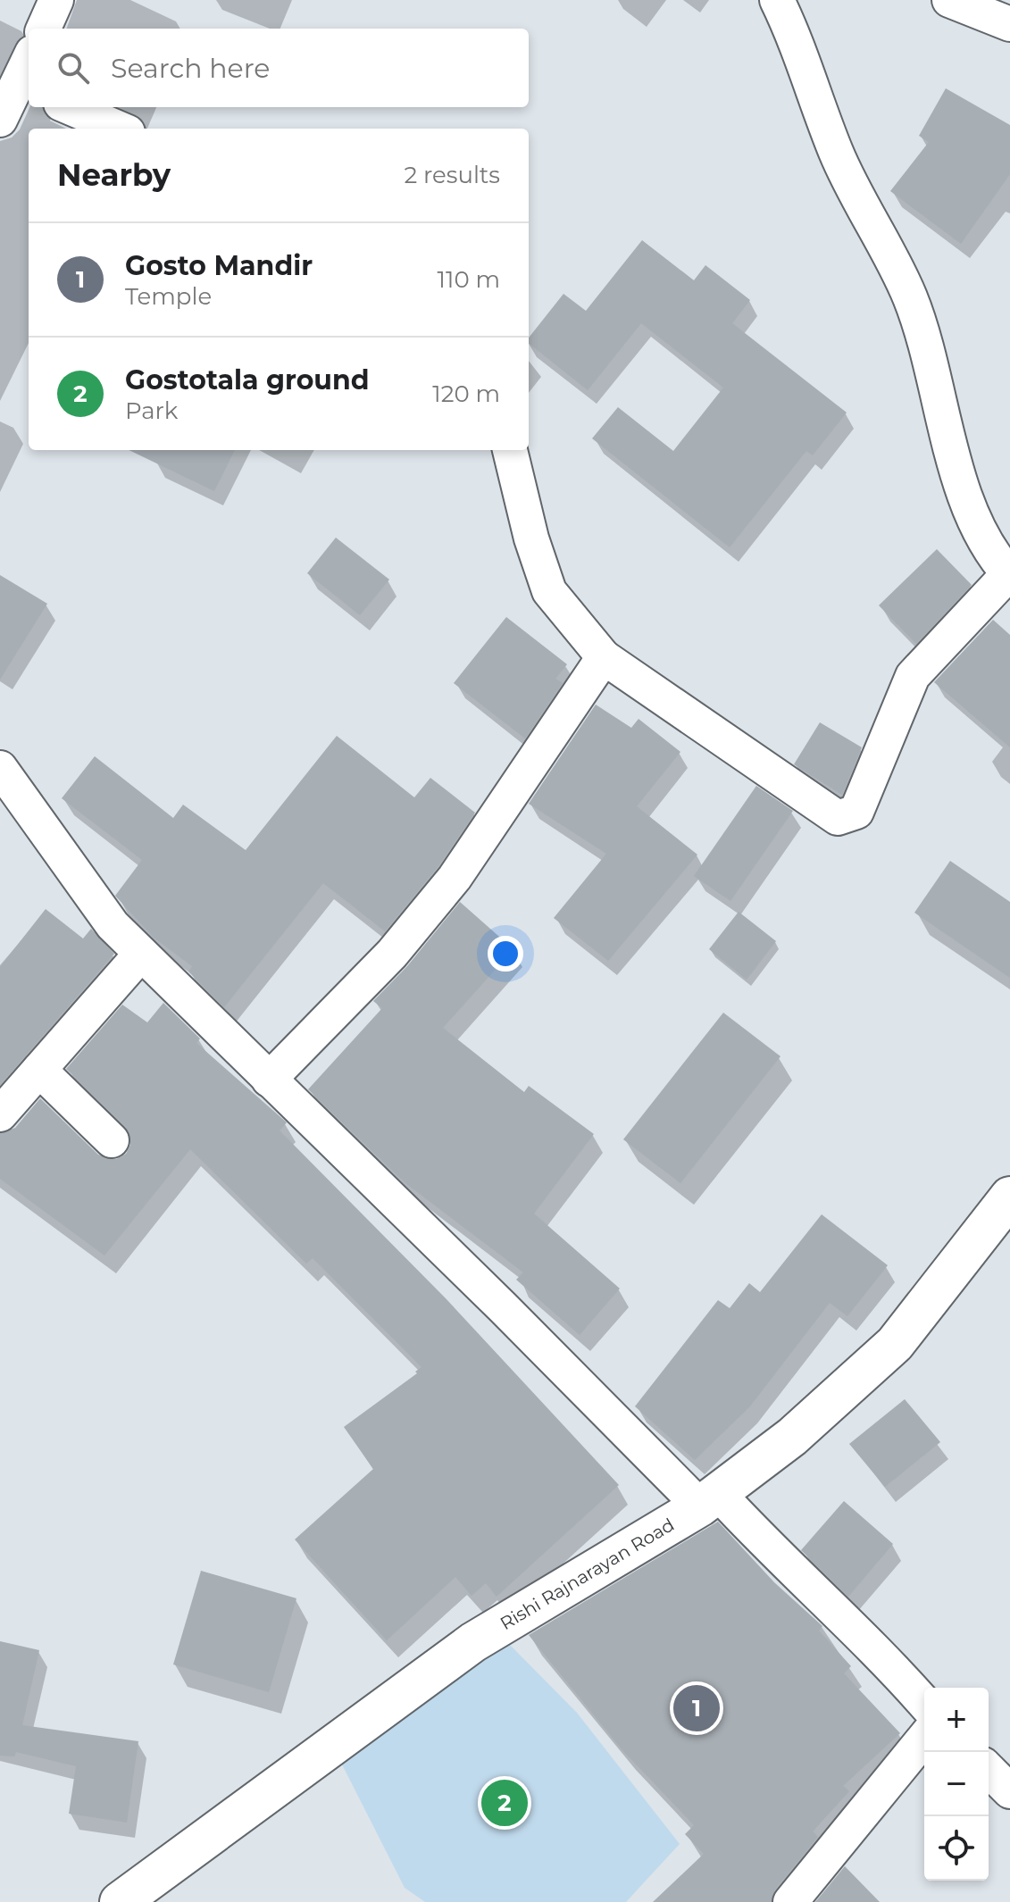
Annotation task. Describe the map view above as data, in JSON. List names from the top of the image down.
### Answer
{
  "streets": {
    "main road": ["Rishi Rajnarayan Road"]
  },
  "page": {
    "search": "Search here",
    "heading": ["Nearby", "2 results"],
    "list": [
      {
        "mark": "1",
        "name": "Gosto Mandir",
        "note": "Temple",
        "value": "110 m"
      },
      {
        "mark": "2",
        "name": "Gostotala ground",
        "note": "Park",
        "value": "120 m"
      }
    ],
    "pins": ["1", "2"],
    "map_buttons": ["+", "−"]
  }
}
